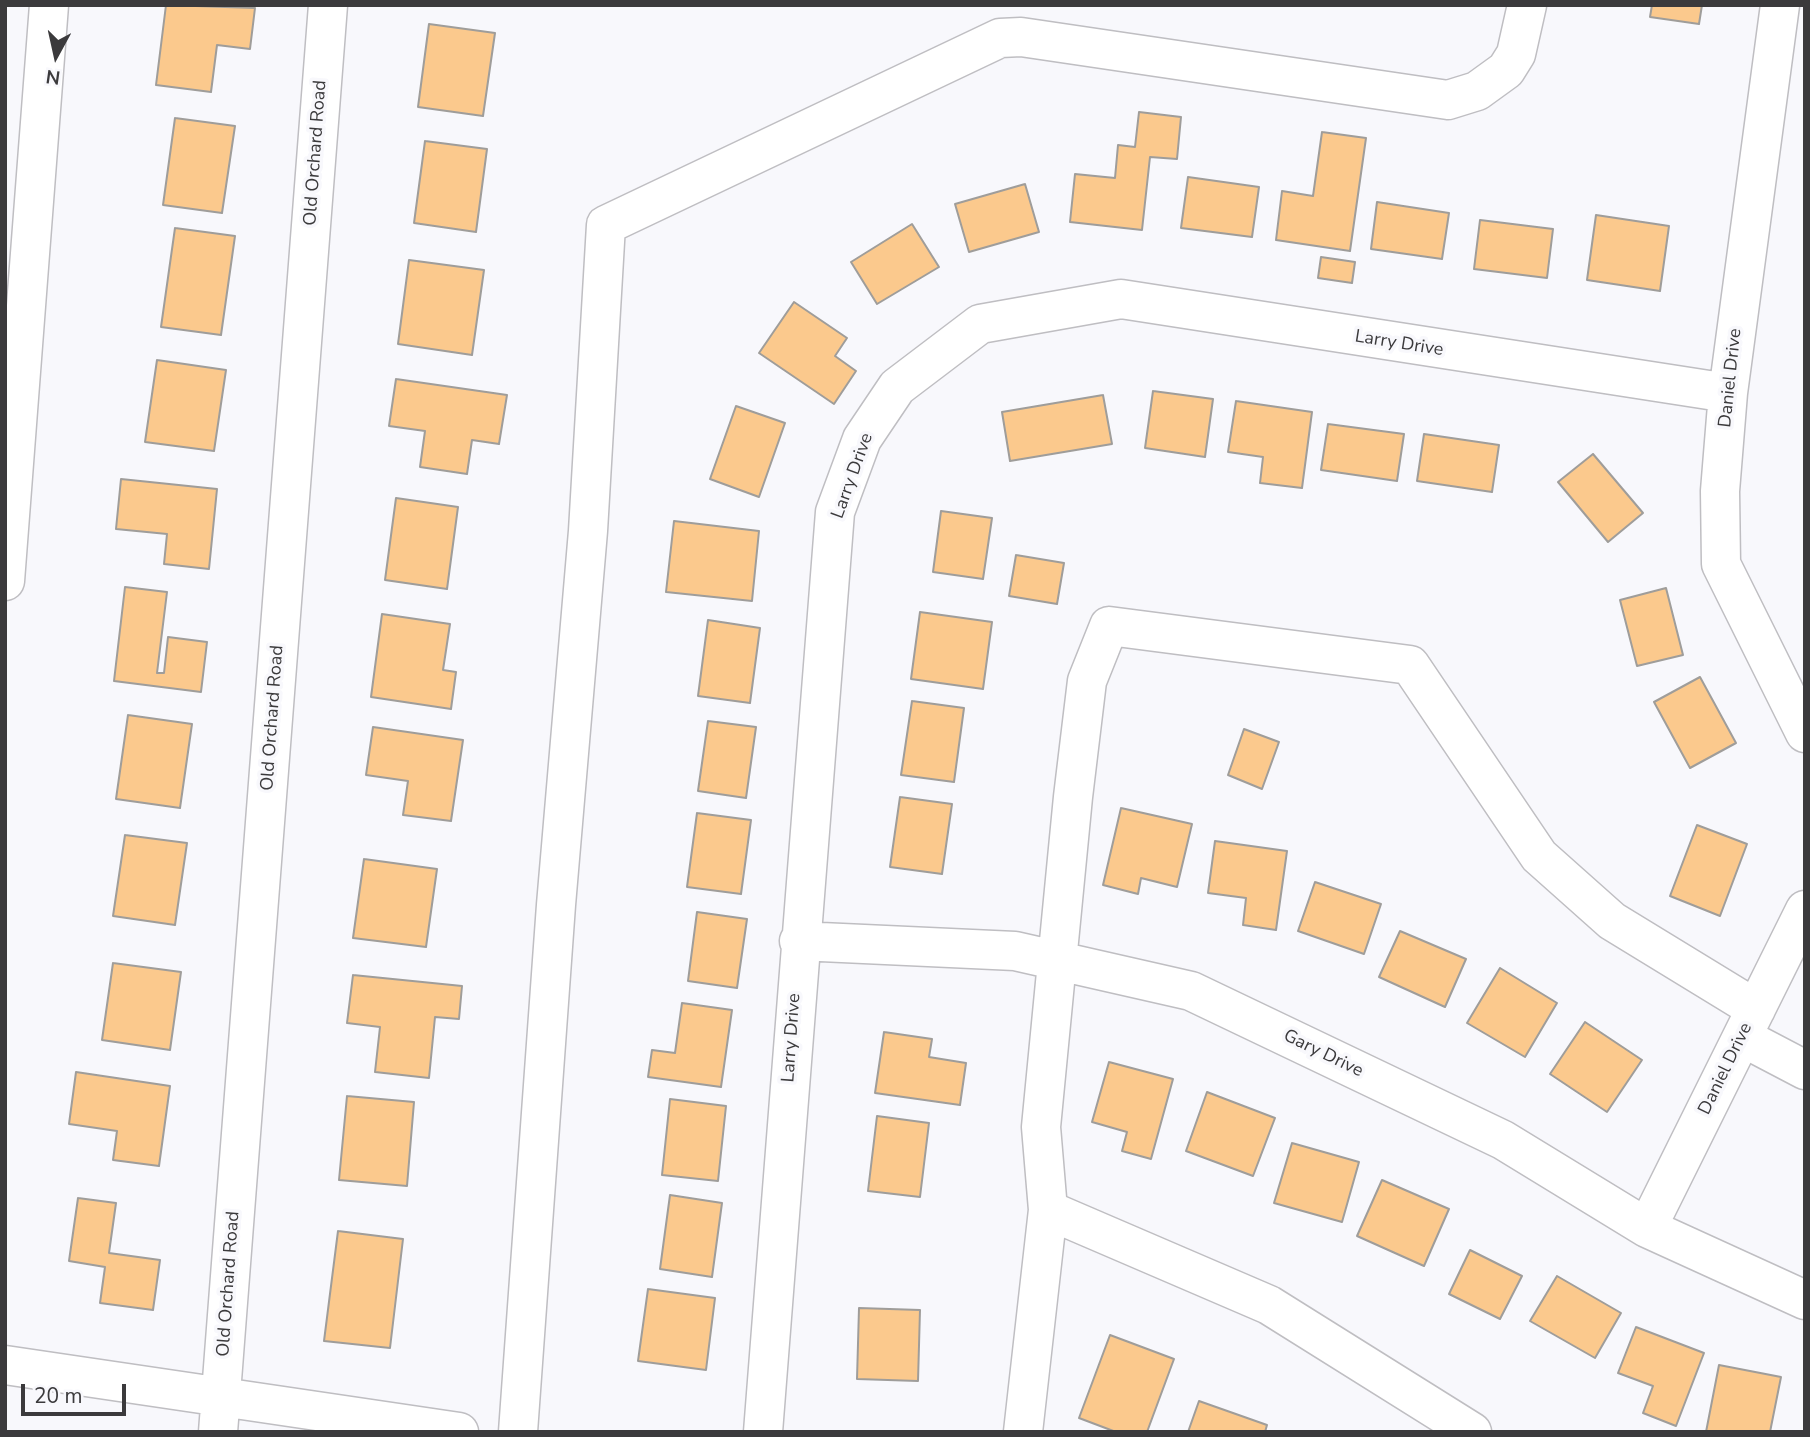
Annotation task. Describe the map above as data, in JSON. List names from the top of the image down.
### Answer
{
  "streets": {
    "street": [
      "Old Orchard Road",
      "Larry Drive",
      "Daniel Drive",
      "Gary Drive"
    ]
  },
  "crossings": [
    ["Larry Drive", "Daniel Drive"],
    ["Larry Drive", "Gary Drive"],
    ["Daniel Drive", "Gary Drive"]
  ],
  "scale_bar": "20 m",
  "north": "bottom"
}
